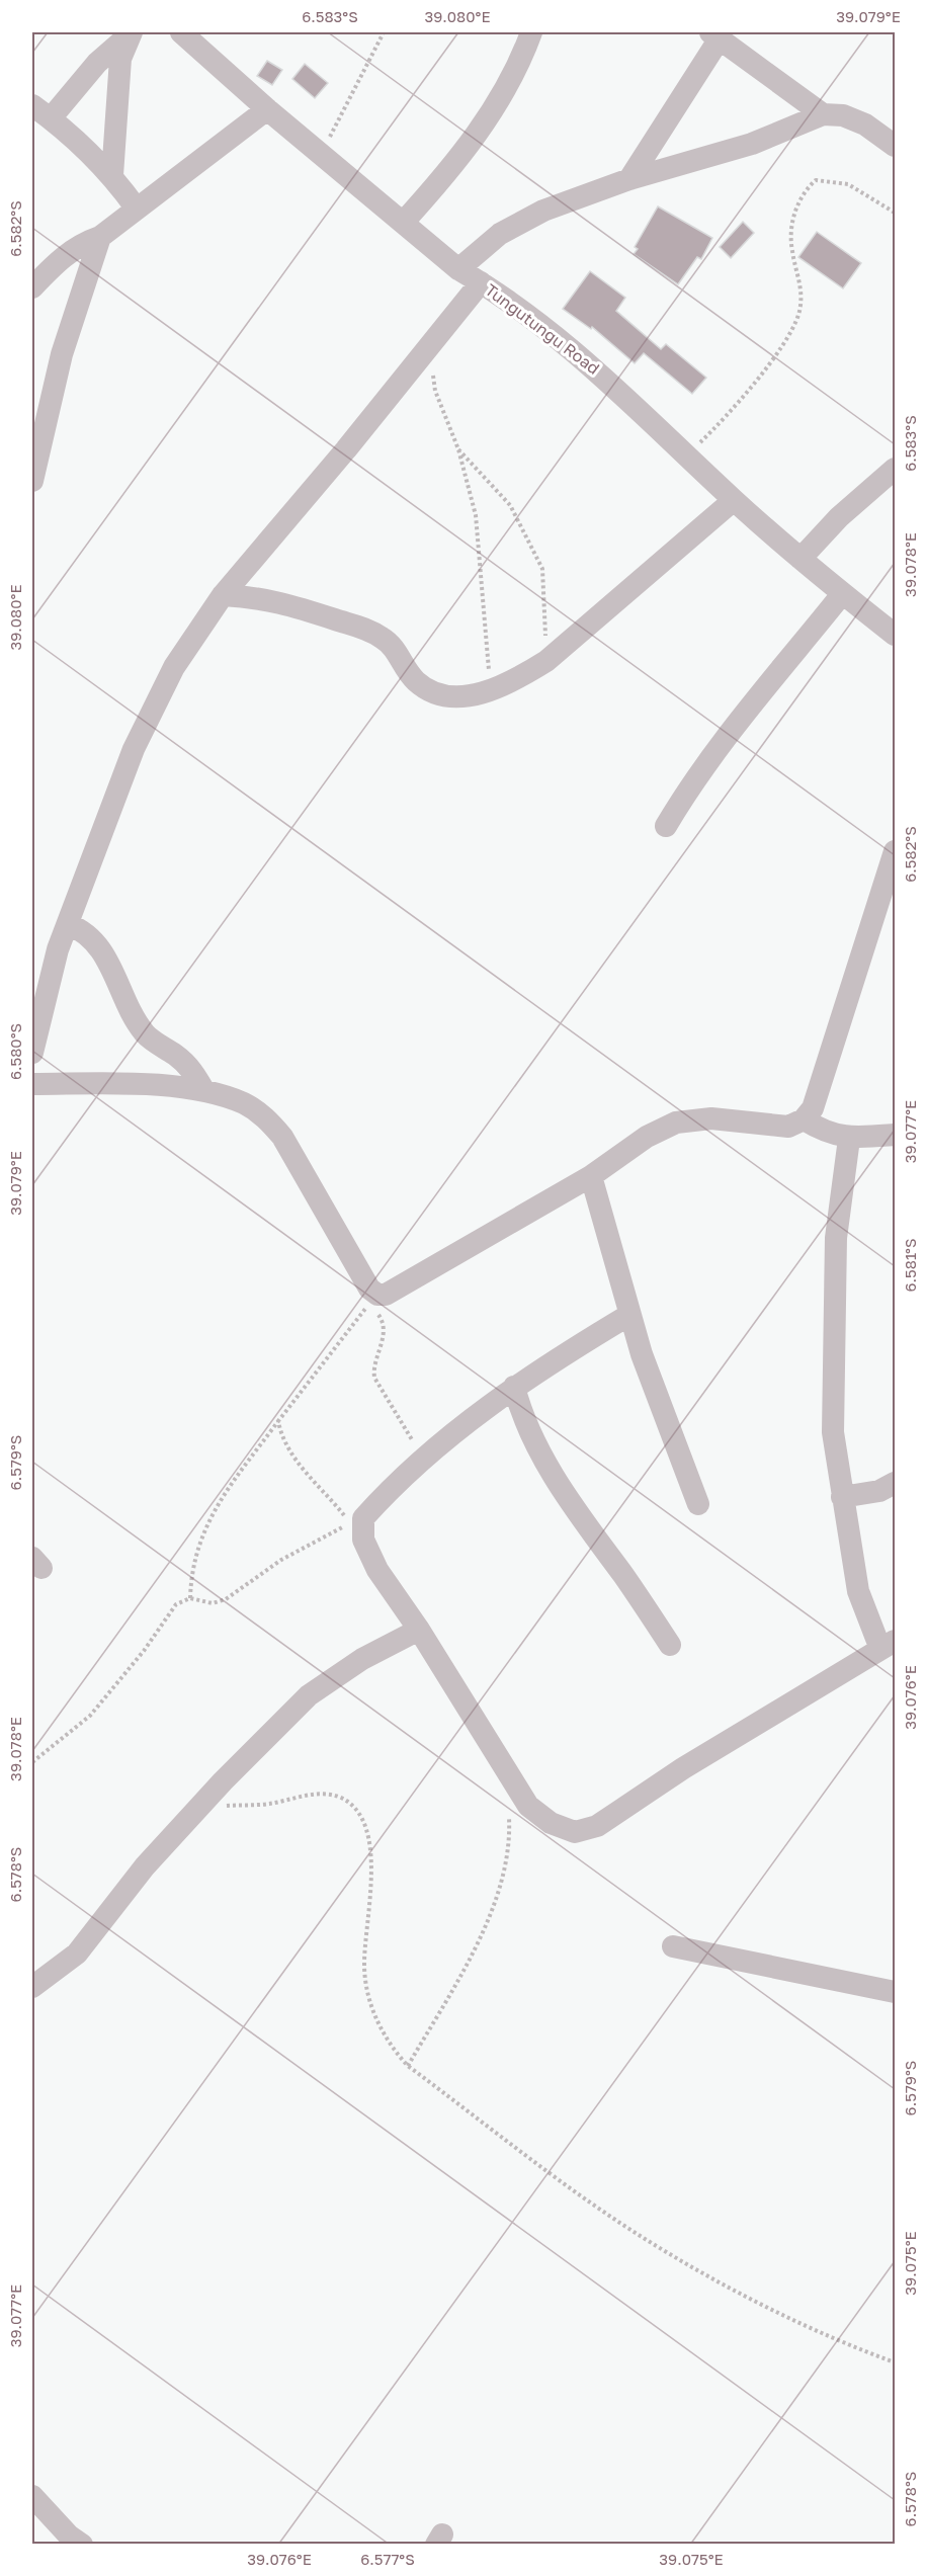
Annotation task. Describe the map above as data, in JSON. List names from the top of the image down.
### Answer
{
  "streets": {
    "street": ["Tungutungu Road"]
  },
  "coordinates": [
    "6.583°S",
    "39.080°E",
    "39.079°E",
    "6.582°S",
    "39.078°E",
    "6.580°S",
    "39.077°E",
    "6.581°S",
    "6.579°S",
    "39.076°E",
    "6.578°S",
    "39.075°E",
    "6.577°S"
  ]
}
